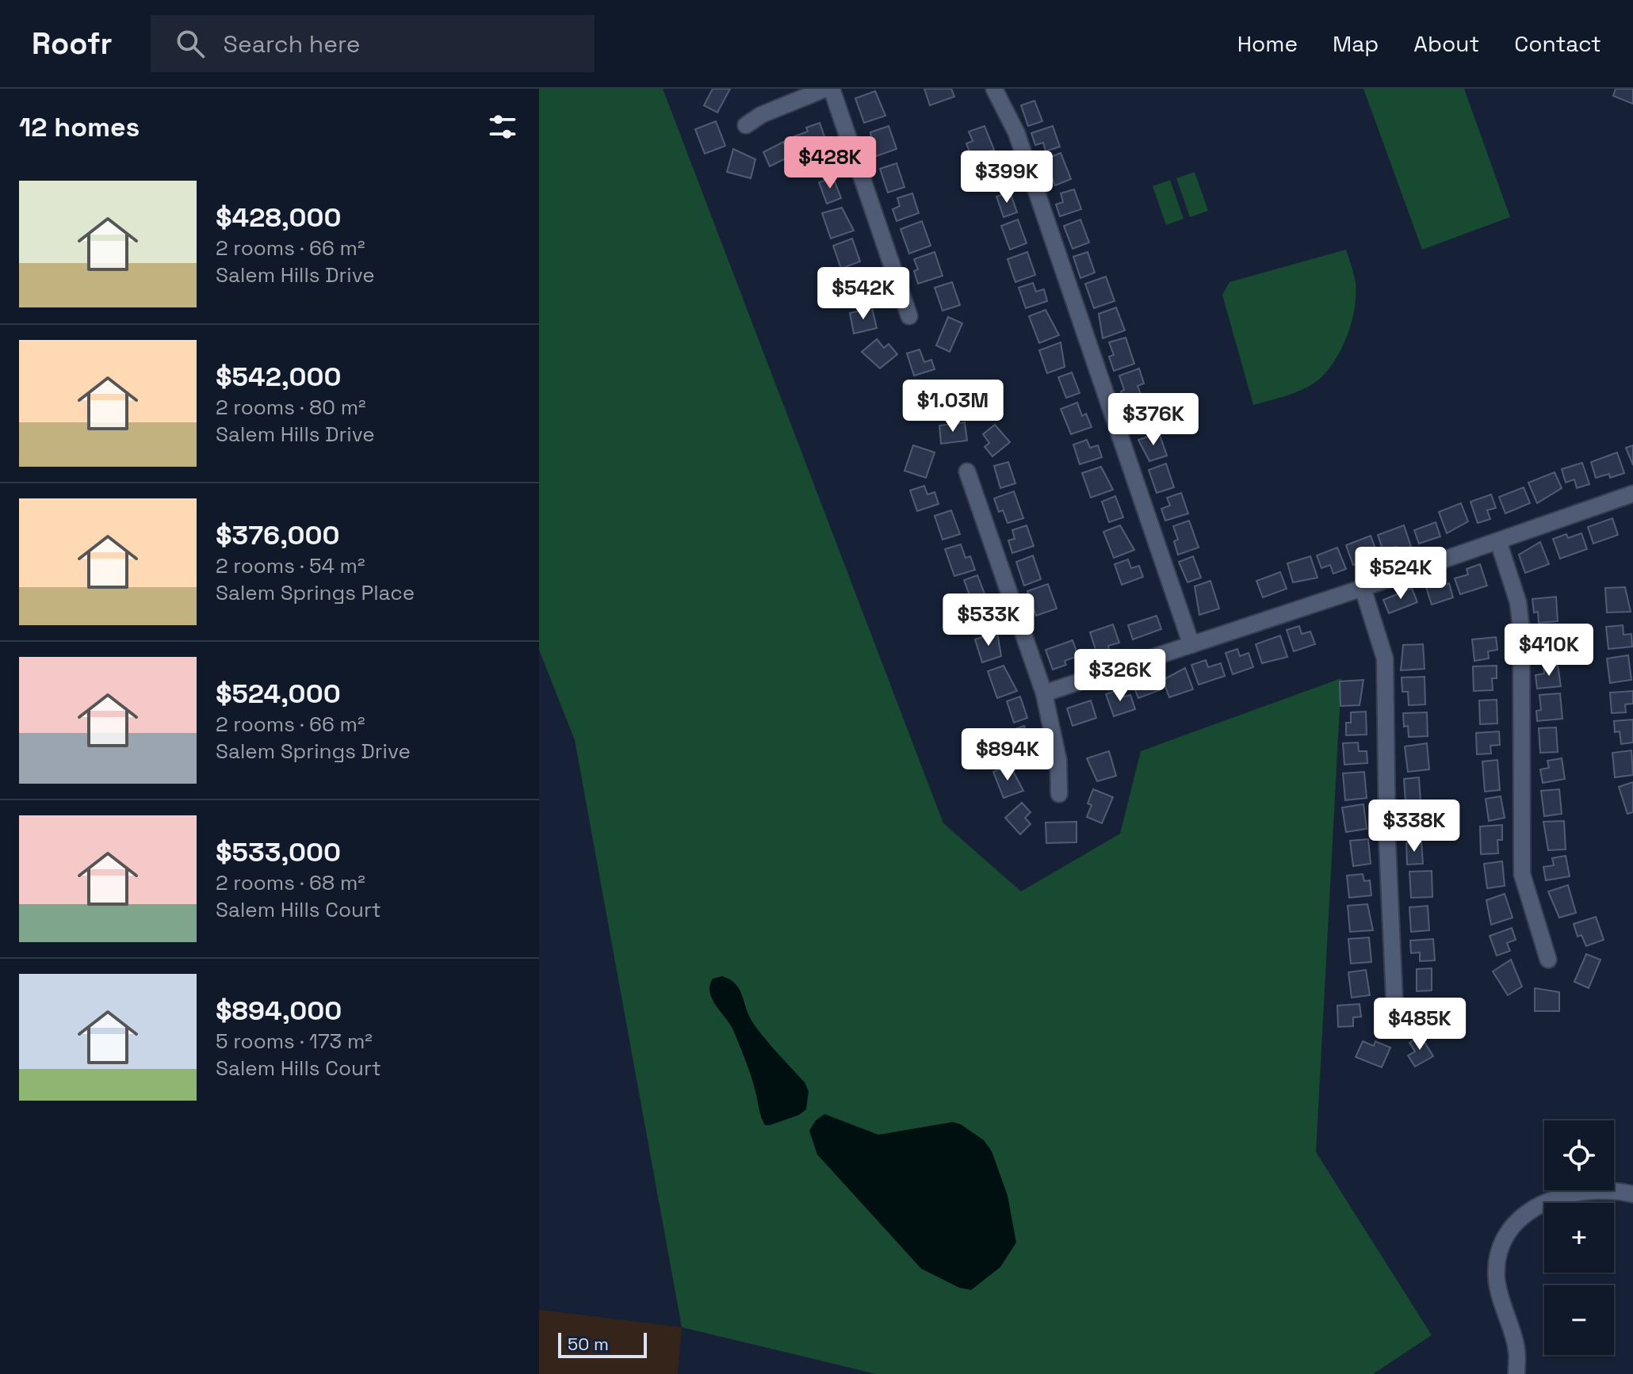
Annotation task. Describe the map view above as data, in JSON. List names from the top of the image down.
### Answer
{
  "scale_bar": "50 m",
  "page": {
    "header": "Roofr",
    "search": "Search here",
    "nav": [
      "Home",
      "Map",
      "About",
      "Contact"
    ],
    "heading": "12 homes",
    "price": [
      "$428K",
      "$399K",
      "$542K",
      "$1.03M",
      "$376K",
      "$524K",
      "$533K",
      "$410K",
      "$326K",
      "$894K",
      "$338K",
      "$485K"
    ],
    "list": [
      {
        "name": "$428,000",
        "note": "2 rooms · 66 m² · Salem Hills Drive"
      },
      {
        "name": "$542,000",
        "note": "2 rooms · 80 m² · Salem Hills Drive"
      },
      {
        "name": "$376,000",
        "note": "2 rooms · 54 m² · Salem Springs Place"
      },
      {
        "name": "$524,000",
        "note": "2 rooms · 66 m² · Salem Springs Drive"
      },
      {
        "name": "$533,000",
        "note": "2 rooms · 68 m² · Salem Hills Court"
      },
      {
        "name": "$894,000",
        "note": "5 rooms · 173 m² · Salem Hills Court"
      }
    ],
    "map_buttons": ["+", "−"],
    "scale": "50 m"
  }
}
